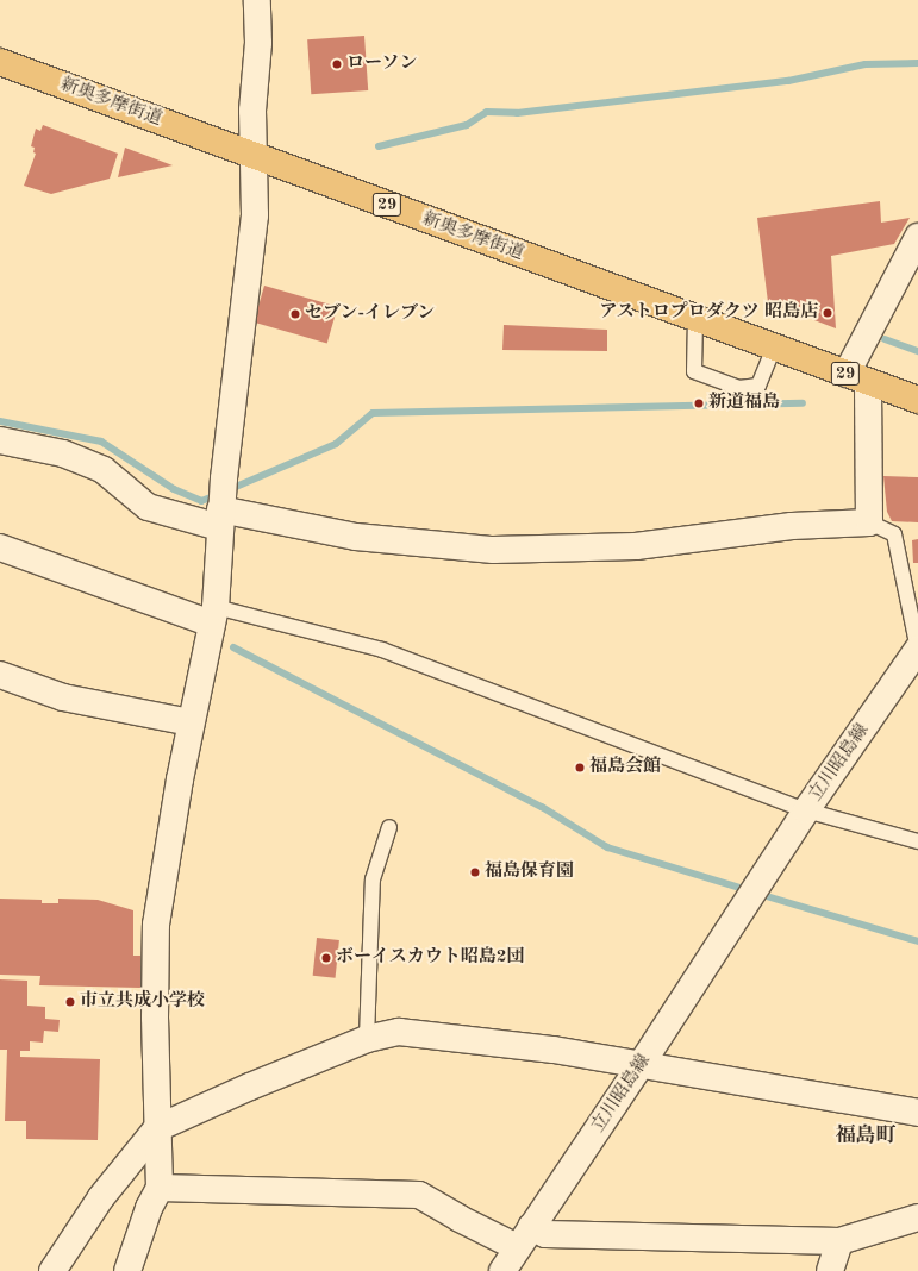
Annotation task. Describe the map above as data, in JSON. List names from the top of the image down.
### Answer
{
  "streets": {
    "main road": ["新奥多摩街道", "29"],
    "street": ["立川昭島線"]
  },
  "districts": ["福島町"],
  "places": [
    "ローソン",
    "アストロプロダクツ 昭島店",
    "セブン-イレブン",
    "新道福島",
    "福島会館",
    "福島保育園",
    "ボーイスカウト昭島2団",
    "市立共成小学校"
  ]
}
